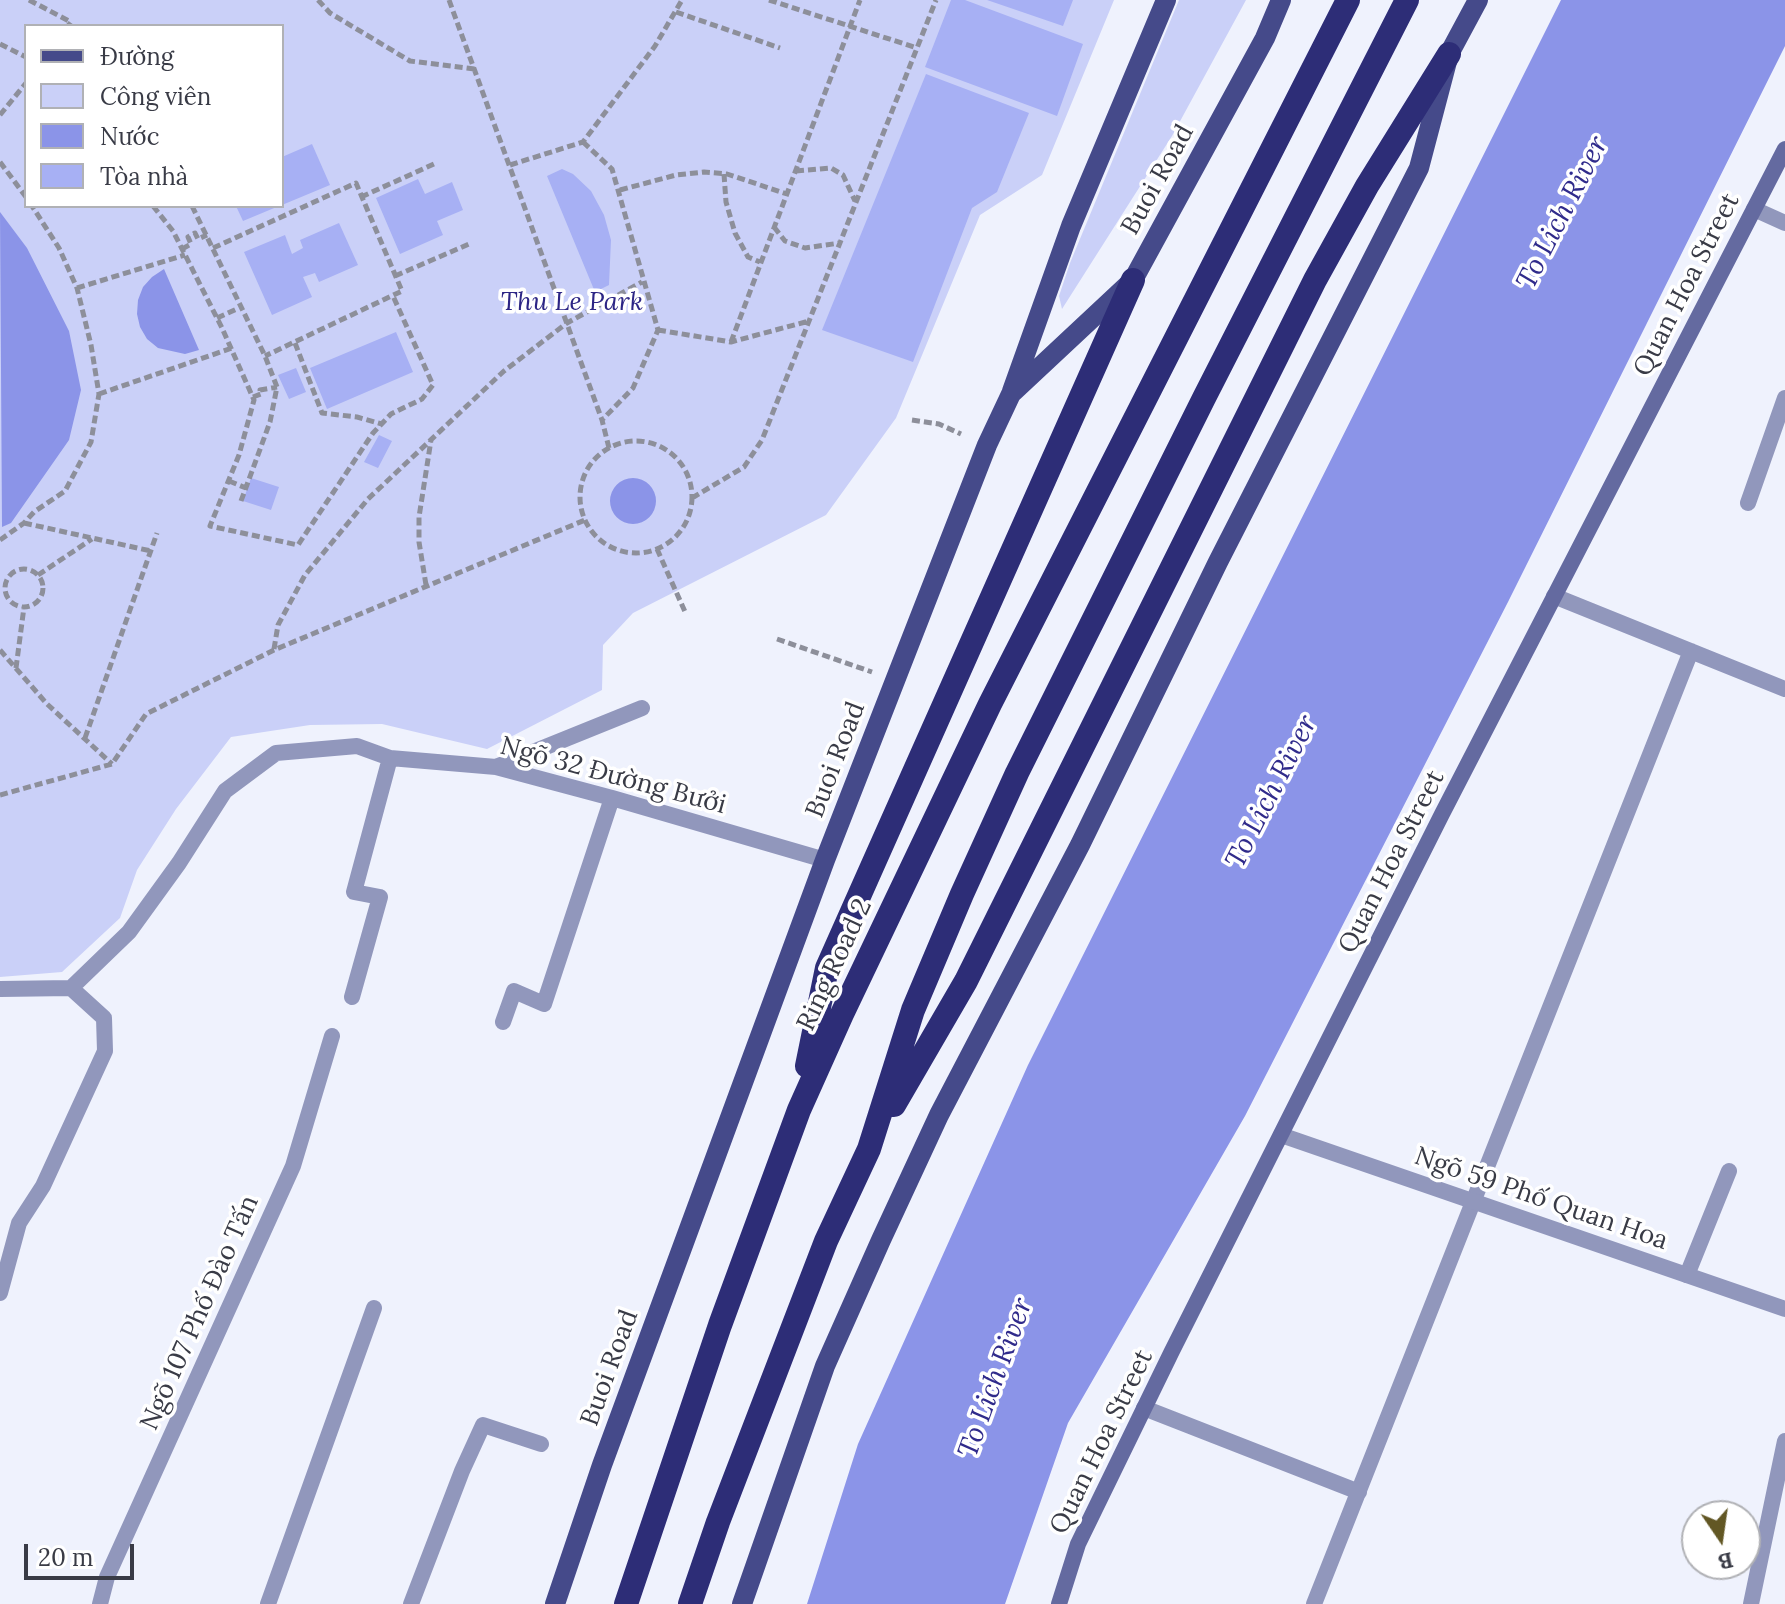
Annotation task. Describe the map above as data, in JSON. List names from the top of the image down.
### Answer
{
  "streets": {
    "highway": ["Ring Road 2"],
    "main road": ["Buoi Road", "Quan Hoa Street"],
    "street": ["Ngõ 32 Đường Bưởi", "Ngõ 59 Phố Quan Hoa", "Ngõ 107 Phố Đào Tấn"]
  },
  "crossings": [
    ["Buoi Road", "Ngõ 32 Đường Bưởi"],
    ["Quan Hoa Street", "Ngõ 59 Phố Quan Hoa"]
  ],
  "water": ["To Lich River"],
  "parks": ["Thu Le Park"],
  "legend": [
    "Đường",
    "Công viên",
    "Nước",
    "Tòa nhà"
  ],
  "scale_bar": "20 m",
  "north": "bottom"
}
